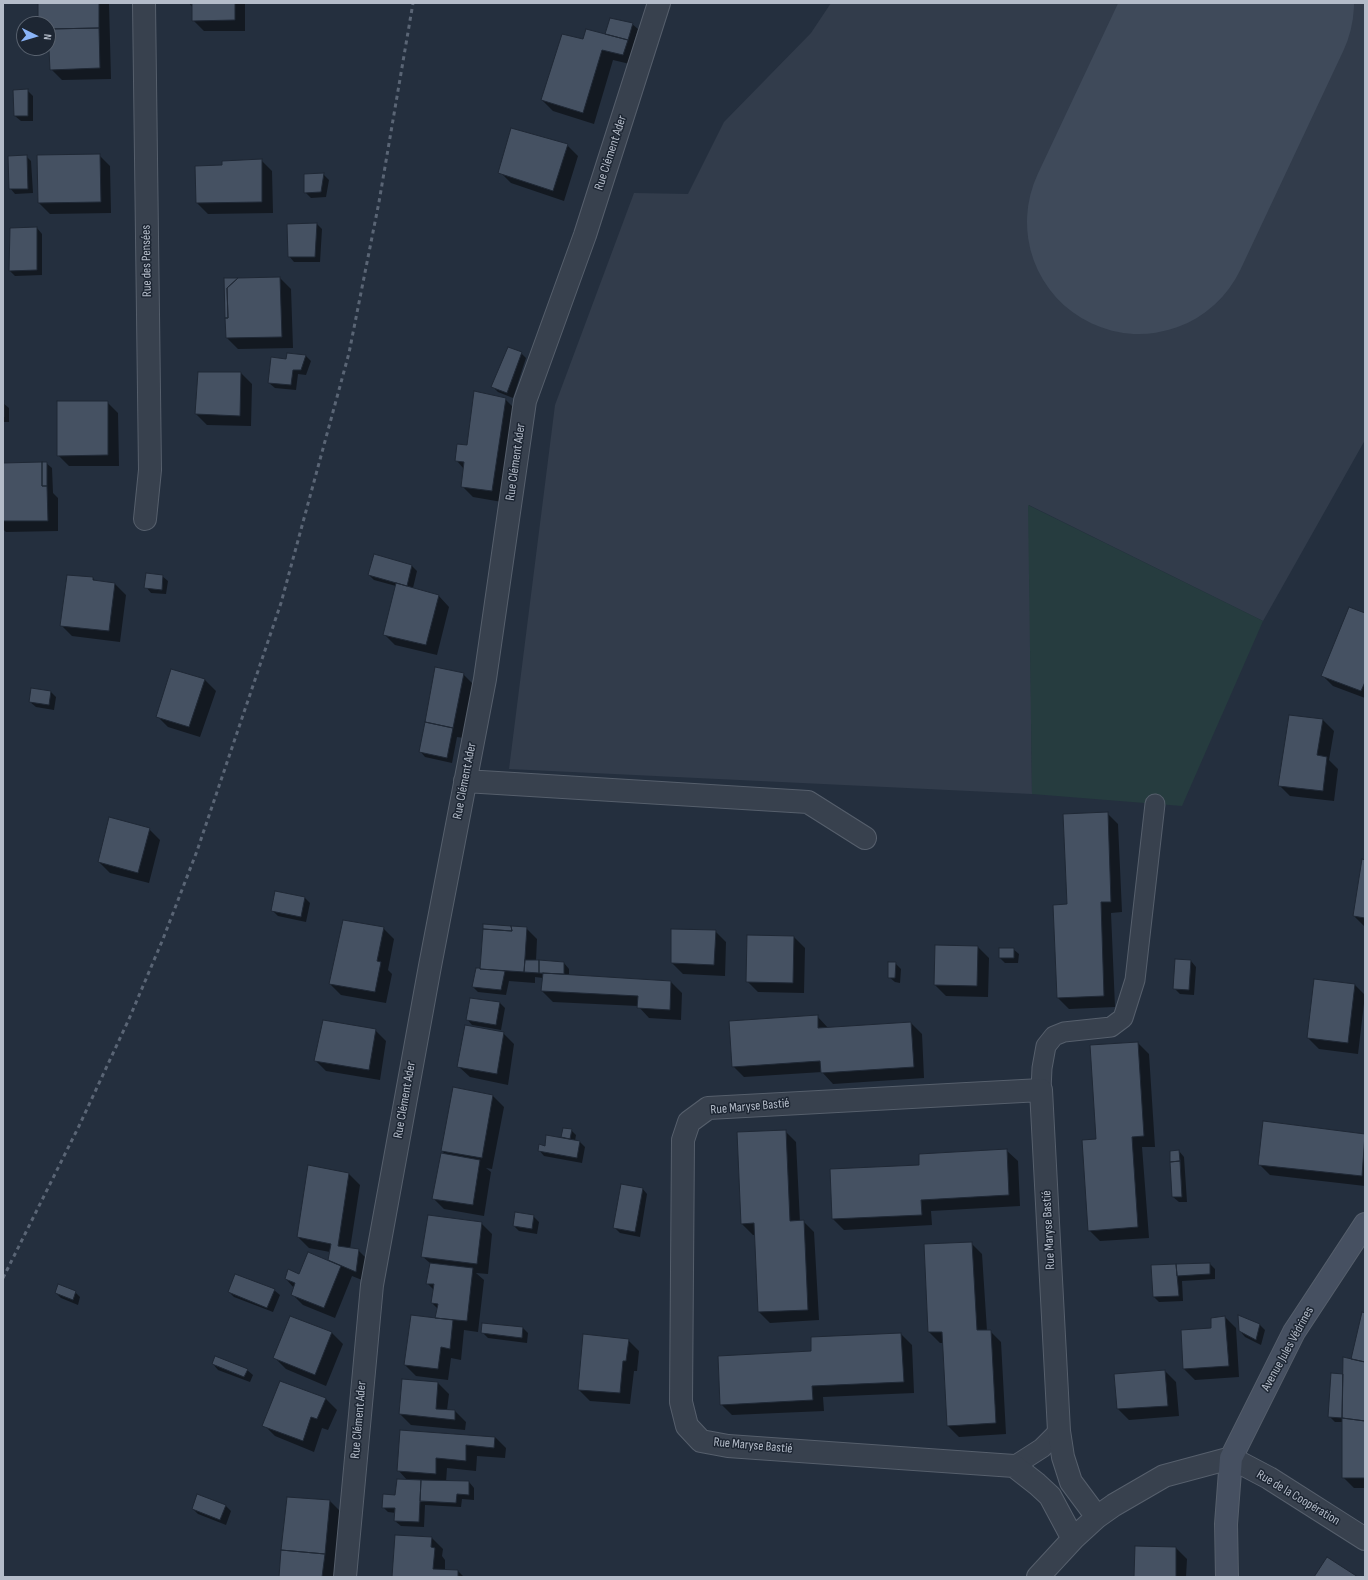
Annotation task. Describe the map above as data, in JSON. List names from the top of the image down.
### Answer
{
  "streets": {
    "main road": ["Avenue Jules Védrines"],
    "street": [
      "Rue Clément Ader",
      "Rue des Pensées",
      "Rue Maryse Bastié",
      "Rue de la Coopération"
    ]
  },
  "crossings": [
    ["Avenue Jules Védrines", "Rue de la Coopération"]
  ],
  "north": "right"
}
